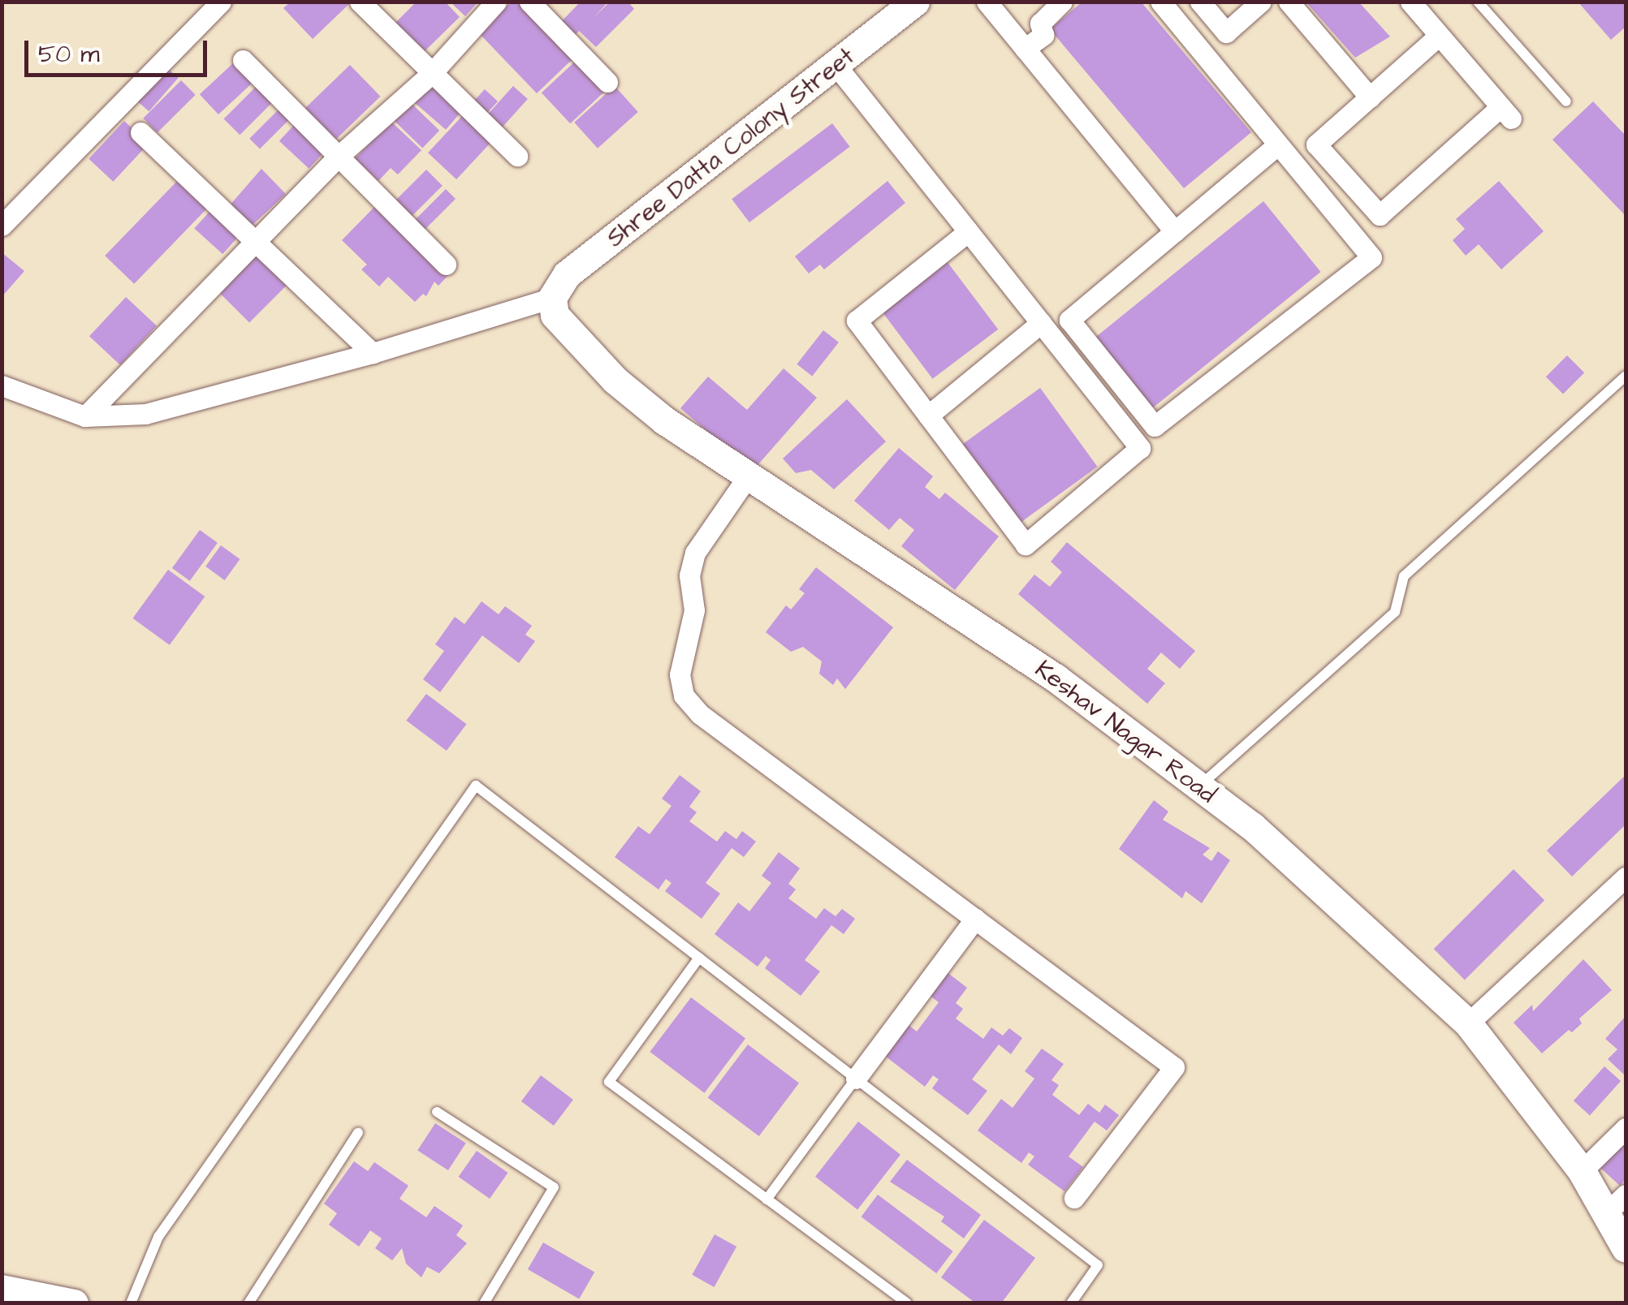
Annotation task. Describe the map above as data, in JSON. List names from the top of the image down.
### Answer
{
  "streets": {
    "street": ["Shree Datta Colony Street", "Keshav Nagar Road"]
  },
  "crossings": [
    ["Shree Datta Colony Street", "Keshav Nagar Road"]
  ],
  "scale_bar": "50 m"
}
